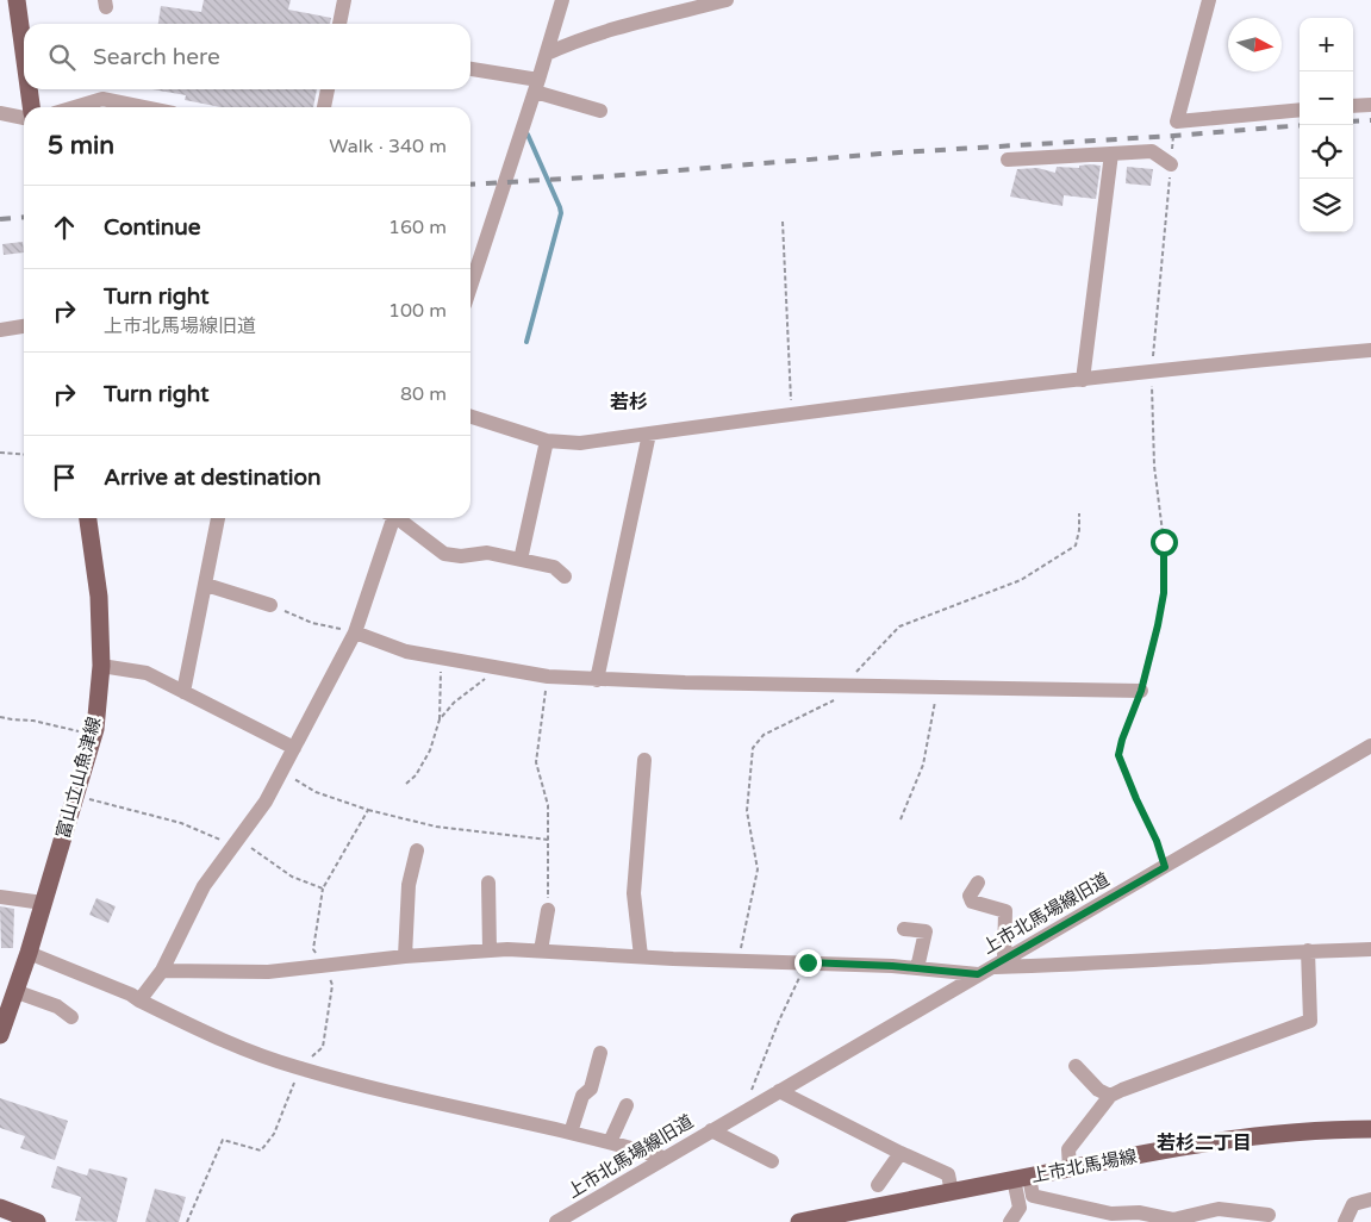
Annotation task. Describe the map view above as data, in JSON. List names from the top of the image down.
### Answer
{
  "streets": {
    "main road": ["富山立山魚津線", "上市北馬場線"],
    "street": ["上市北馬場線旧道"]
  },
  "districts": ["若杉", "若杉二丁目"],
  "north": "right",
  "page": {
    "map_buttons": ["+", "−"],
    "search": "Search here",
    "heading": ["5 min", "Walk · 340 m"],
    "list": [
      ["Continue", "160 m"],
      ["Turn right", "上市北馬場線旧道", "100 m"],
      ["Turn right", "80 m"],
      "Arrive at destination"
    ]
  }
}
